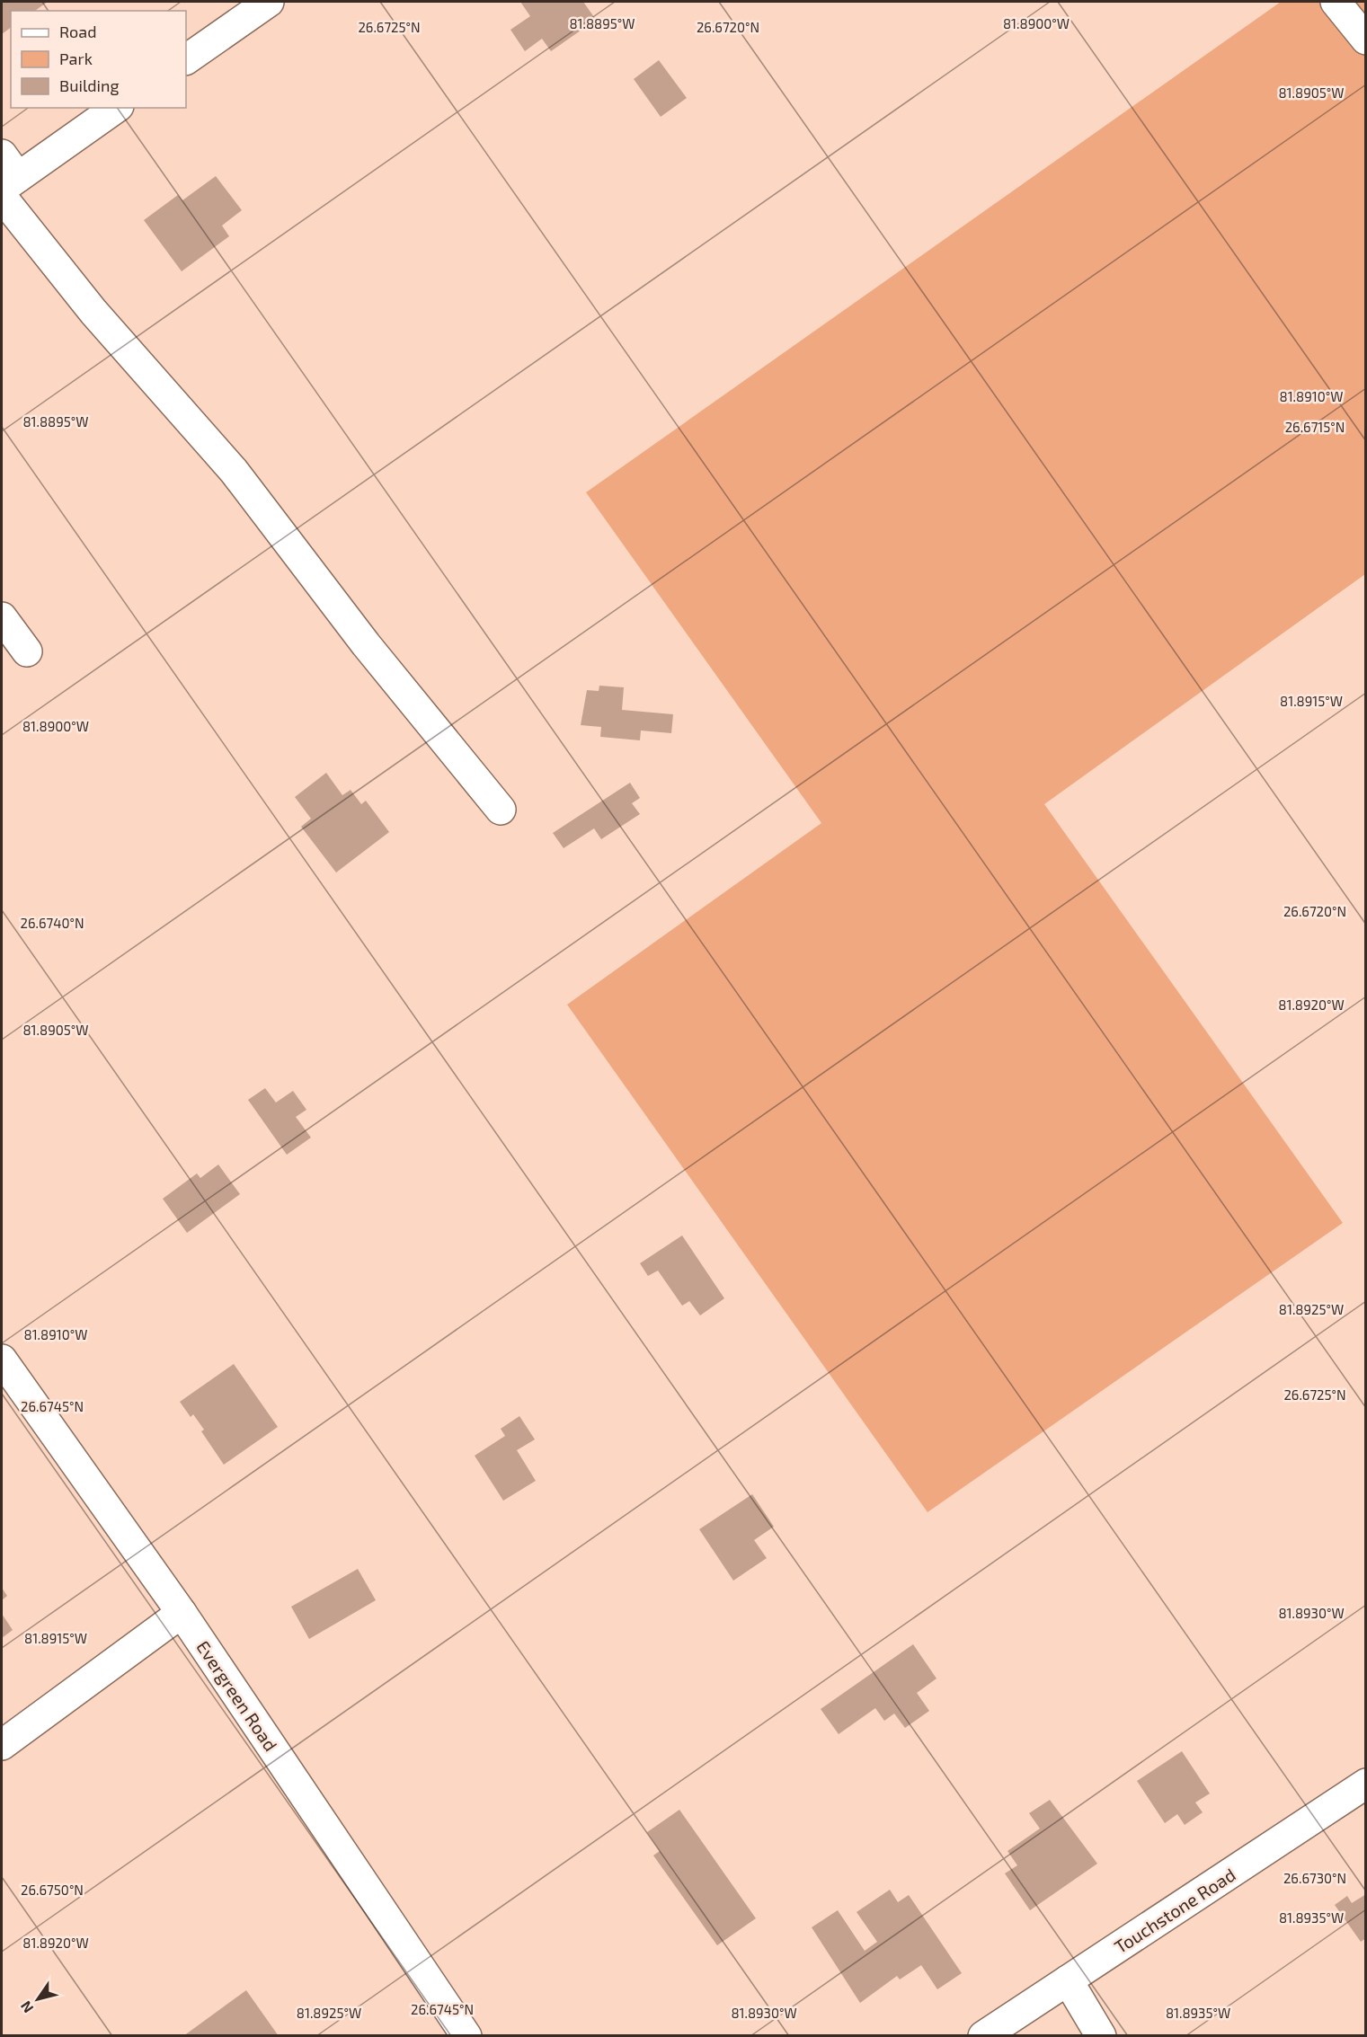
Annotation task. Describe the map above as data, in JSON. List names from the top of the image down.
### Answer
{
  "streets": {
    "street": ["Evergreen Road", "Touchstone Road"]
  },
  "legend": ["Road", "Park", "Building"],
  "north": "bottom left",
  "coordinates": [
    "81.8895°W",
    "81.8900°W",
    "26.6725°N",
    "26.6720°N",
    "81.8905°W",
    "81.8910°W",
    "26.6715°N",
    "81.8915°W",
    "26.6740°N",
    "81.8920°W",
    "81.8925°W",
    "26.6745°N",
    "81.8930°W",
    "26.6730°N",
    "26.6750°N",
    "81.8935°W"
  ]
}
